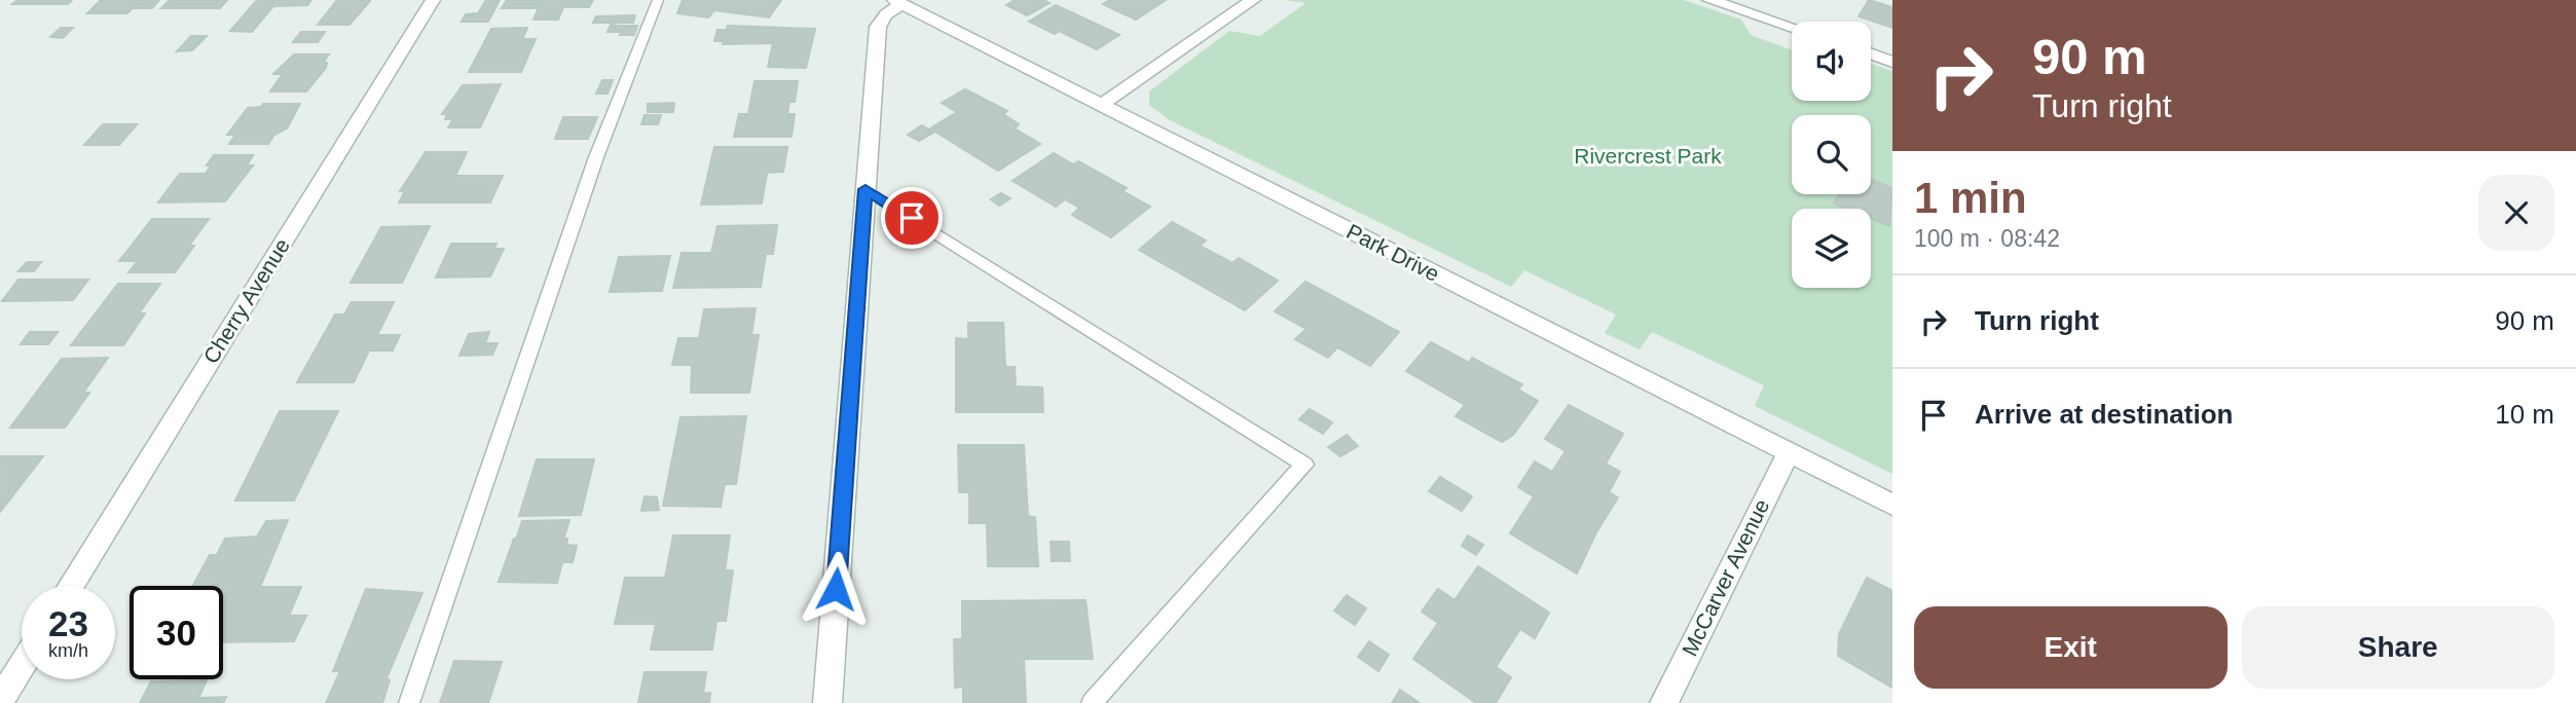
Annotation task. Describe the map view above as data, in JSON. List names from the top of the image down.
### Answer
{
  "streets": {
    "street": ["Park Drive", "Cherry Avenue", "McCarver Avenue"]
  },
  "crossings": [
    ["Park Drive", "McCarver Avenue"]
  ],
  "parks": ["Rivercrest Park"],
  "page": {
    "turn": ["90 m", "Turn right"],
    "heading": ["1 min", "100 m · 08:42"],
    "list": [
      {
        "name": "Turn right",
        "value": "90 m"
      },
      {
        "name": "Arrive at destination",
        "value": "10 m"
      }
    ],
    "speed": "23 km/h",
    "limit": "30",
    "buttons": ["Exit", "Share"]
  }
}
